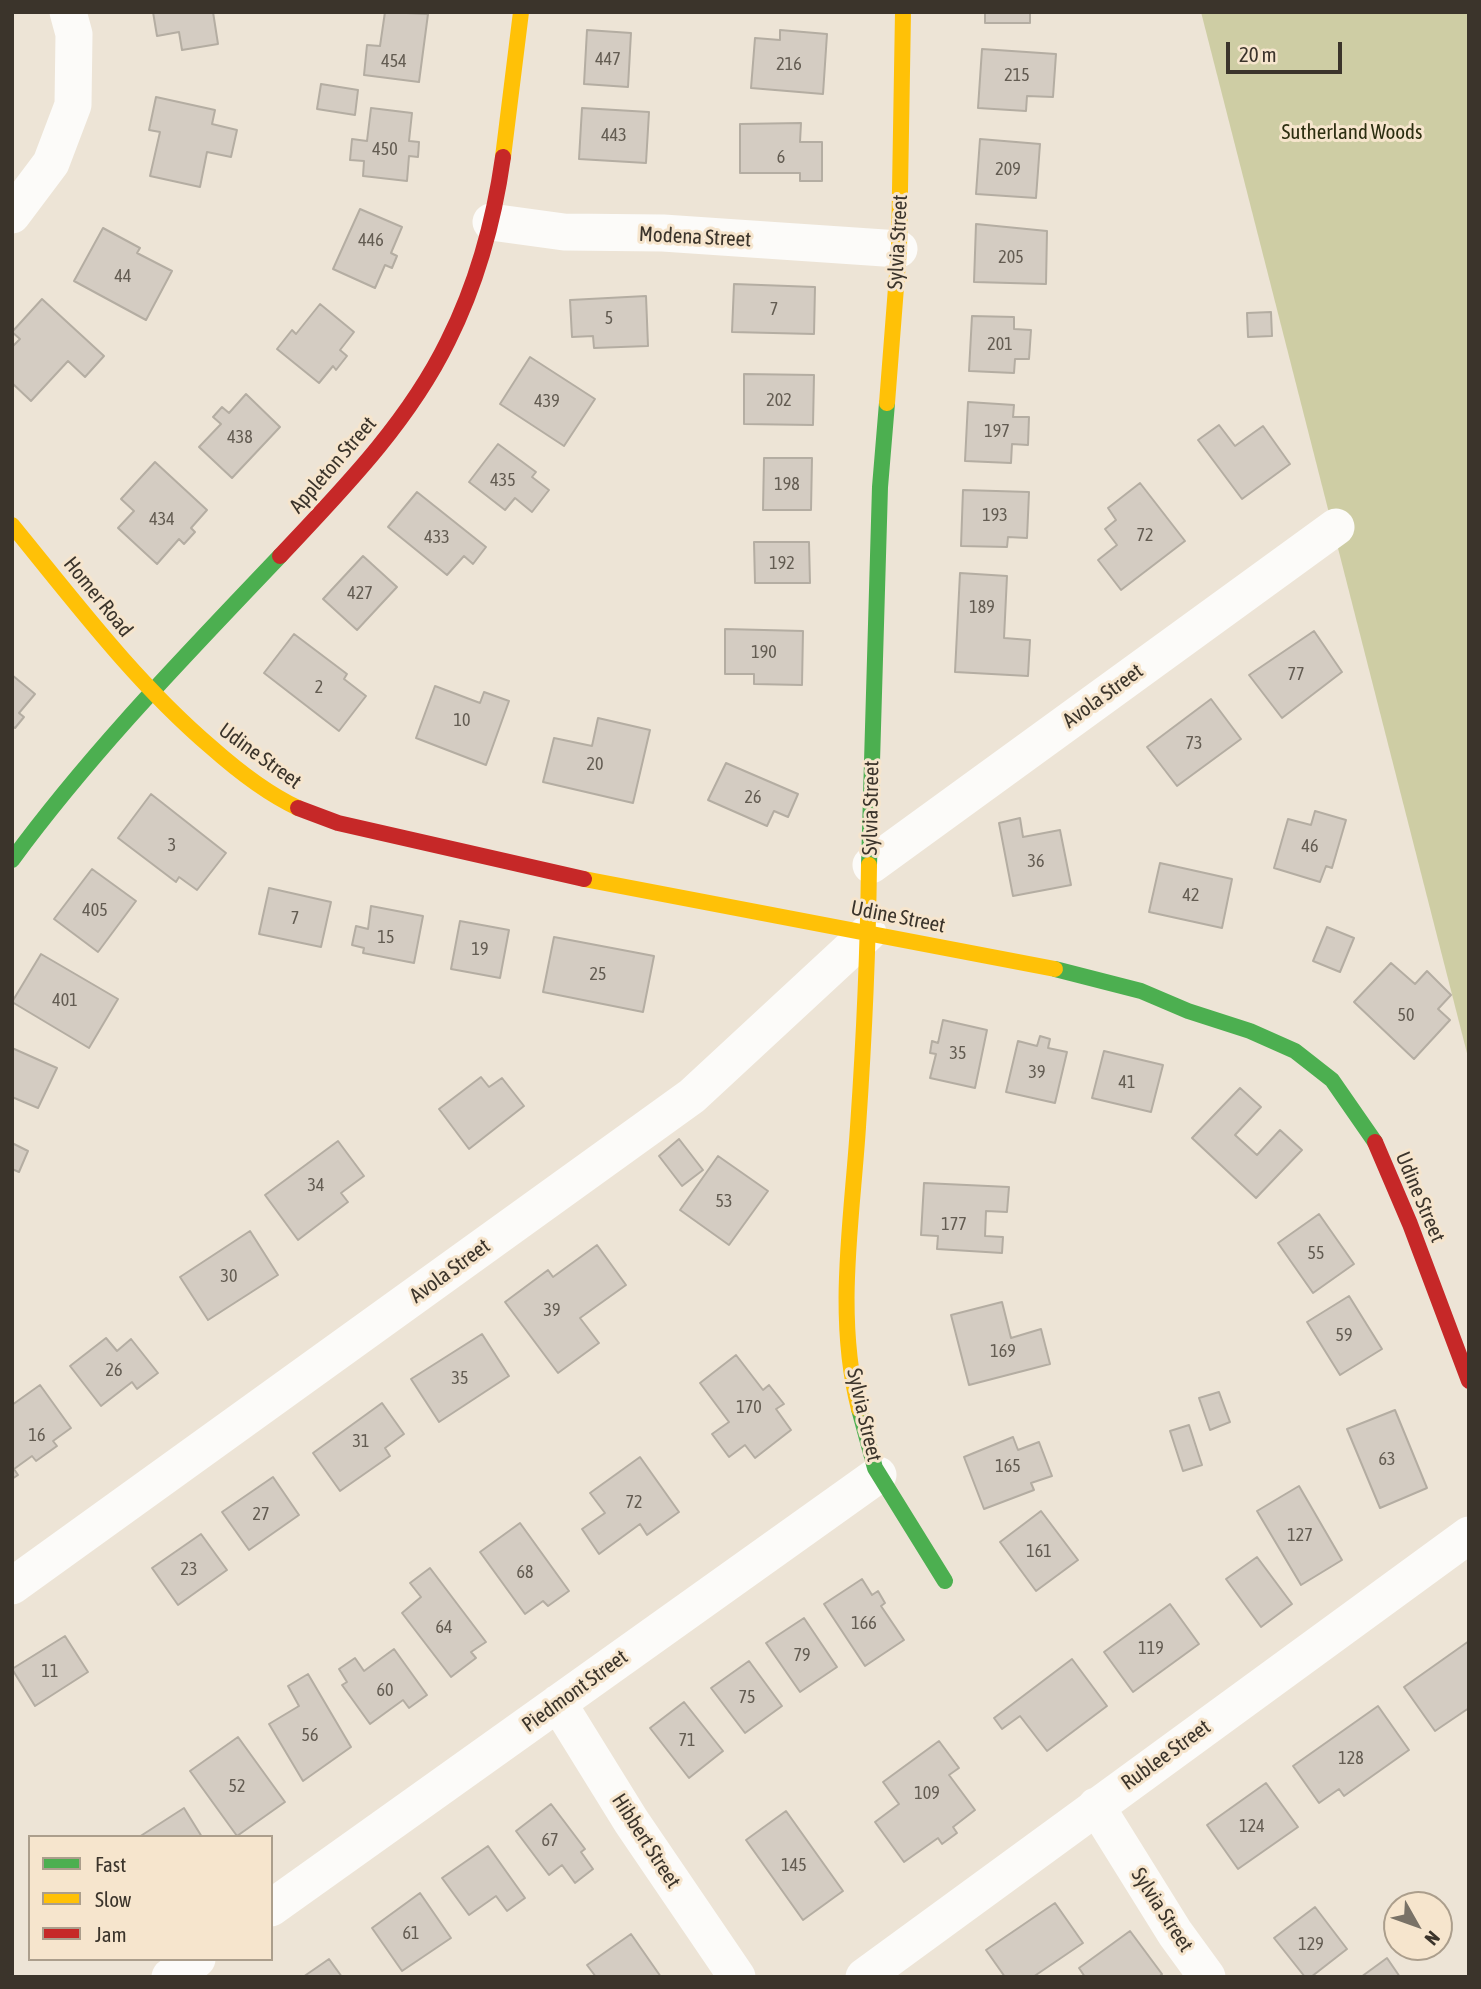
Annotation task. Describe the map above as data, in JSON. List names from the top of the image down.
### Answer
{
  "streets": {
    "street": [
      "Modena Street",
      "Sylvia Street",
      "Appleton Street",
      "Homer Road",
      "Avola Street",
      "Udine Street",
      "Piedmont Street",
      "Rublee Street",
      "Hibbert Street"
    ]
  },
  "crossings": [
    ["Modena Street", "Sylvia Street"],
    ["Modena Street", "Appleton Street"],
    ["Sylvia Street", "Avola Street"],
    ["Sylvia Street", "Udine Street"],
    ["Sylvia Street", "Piedmont Street"],
    ["Sylvia Street", "Rublee Street"],
    ["Appleton Street", "Homer Road"],
    ["Appleton Street", "Udine Street"],
    ["Homer Road", "Udine Street"],
    ["Avola Street", "Udine Street"],
    ["Piedmont Street", "Hibbert Street"]
  ],
  "parks": ["Sutherland Woods"],
  "house_numbers": [
    "447",
    "454",
    "216",
    "215",
    "443",
    "450",
    "6",
    "209",
    "446",
    "205",
    "44",
    "7",
    "5",
    "201",
    "202",
    "439",
    "197",
    "438",
    "435",
    "198",
    "193",
    "434",
    "72",
    "433",
    "192",
    "427",
    "189",
    "190",
    "77",
    "2",
    "10",
    "73",
    "20",
    "26",
    "3",
    "46",
    "36",
    "42",
    "405",
    "7",
    "15",
    "19",
    "25",
    "401",
    "50",
    "35",
    "39",
    "41",
    "34",
    "53",
    "177",
    "55",
    "30",
    "39",
    "59",
    "169",
    "26",
    "35",
    "170",
    "16",
    "31",
    "63",
    "165",
    "72",
    "27",
    "127",
    "161",
    "23",
    "68",
    "166",
    "64",
    "119",
    "79",
    "11",
    "60",
    "75",
    "56",
    "71",
    "128",
    "52",
    "109",
    "124",
    "67",
    "145",
    "61",
    "129"
  ],
  "legend": ["Fast", "Slow", "Jam"],
  "scale_bar": "20 m",
  "north": "bottom right"
}
